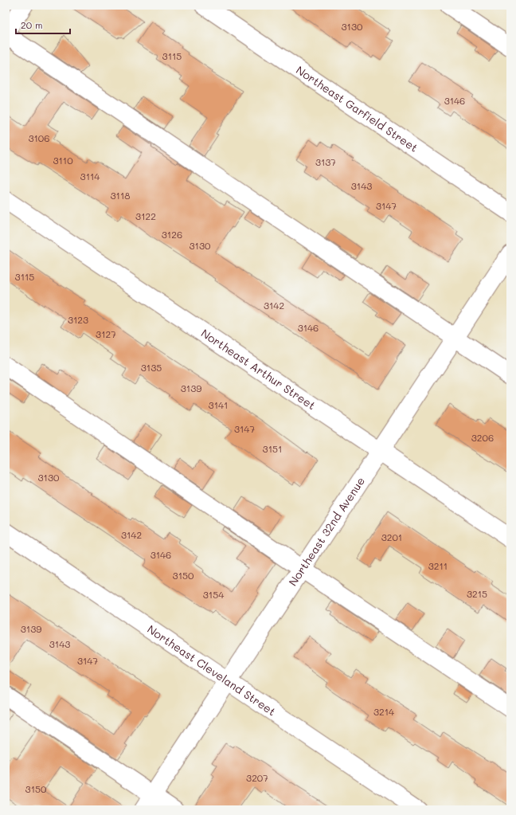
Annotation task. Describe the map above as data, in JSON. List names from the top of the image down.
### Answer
{
  "streets": {
    "street": [
      "Northeast Garfield Street",
      "Northeast Arthur Street",
      "Northeast 32nd Avenue",
      "Northeast Cleveland Street"
    ]
  },
  "crossings": [
    ["Northeast Arthur Street", "Northeast 32nd Avenue"],
    ["Northeast 32nd Avenue", "Northeast Cleveland Street"]
  ],
  "house_numbers": [
    "3130",
    "3115",
    "3146",
    "3106",
    "3110",
    "3137",
    "3114",
    "3143",
    "3118",
    "3147",
    "3122",
    "3126",
    "3130",
    "3115",
    "3142",
    "3123",
    "3146",
    "3127",
    "3135",
    "3139",
    "3141",
    "3147",
    "3206",
    "3151",
    "3130",
    "3142",
    "3201",
    "3146",
    "3211",
    "3150",
    "3215",
    "3154",
    "3139",
    "3143",
    "3147",
    "3214",
    "3207",
    "3150"
  ],
  "scale_bar": "20 m"
}
